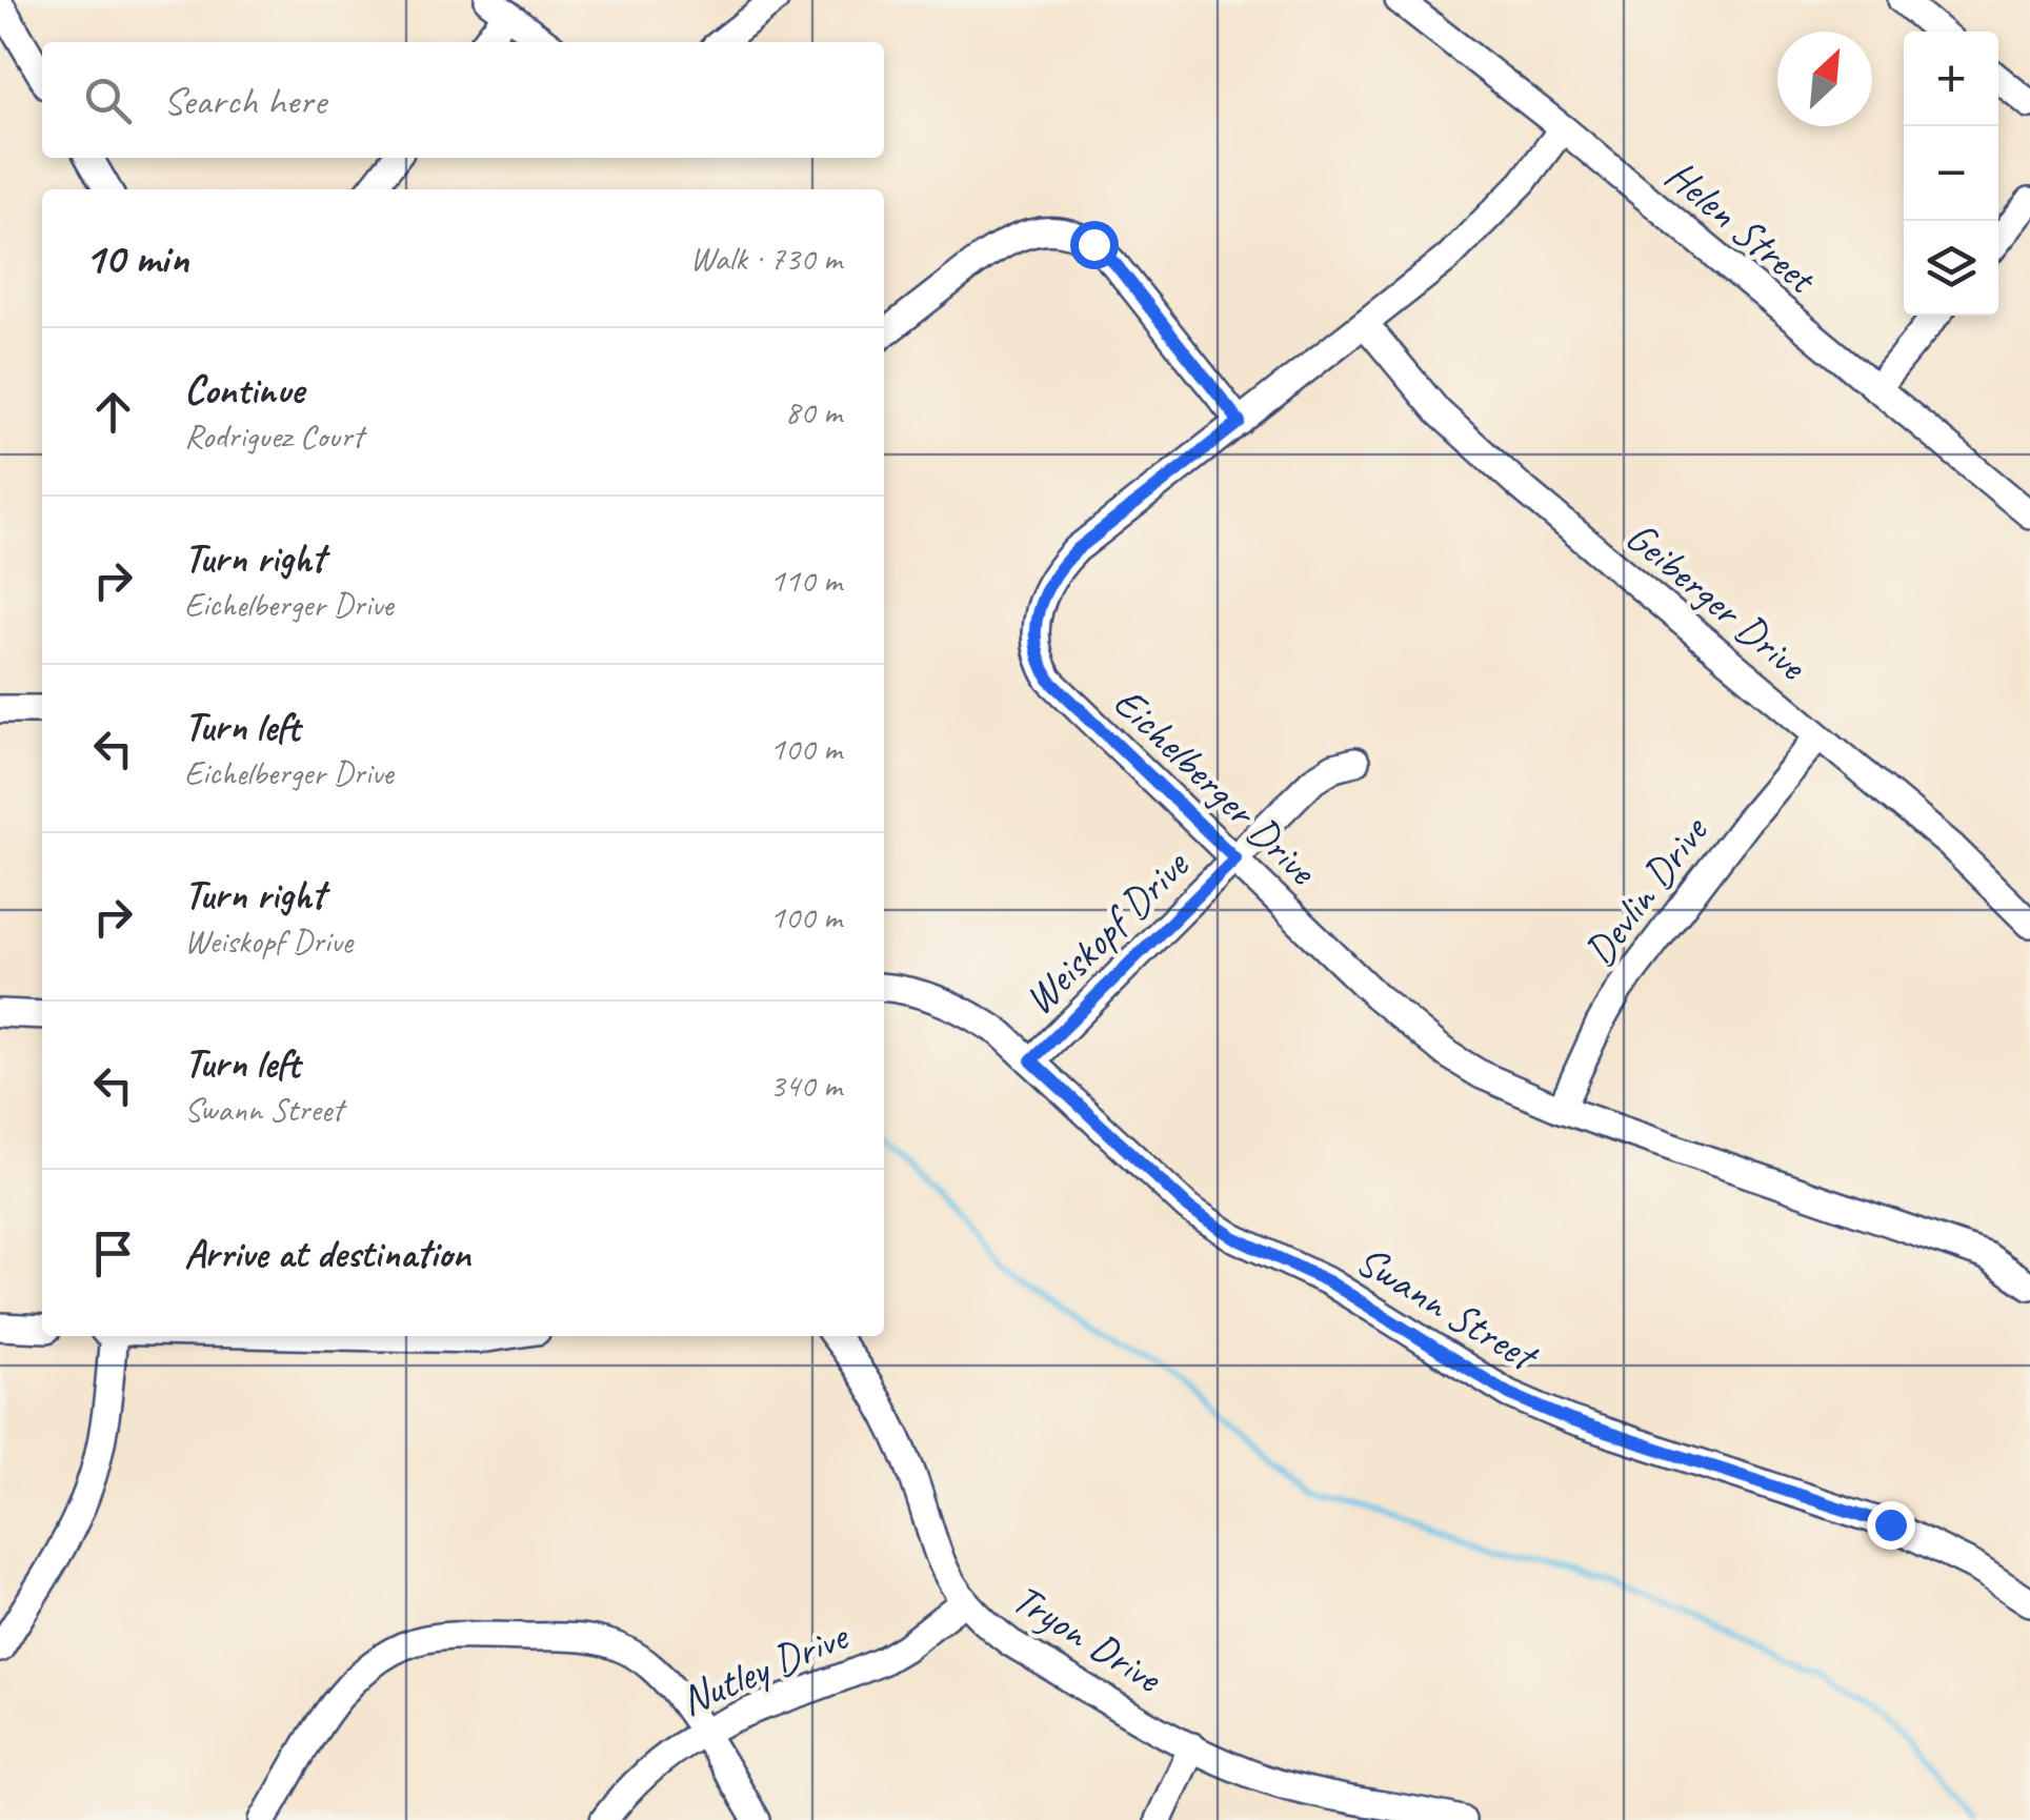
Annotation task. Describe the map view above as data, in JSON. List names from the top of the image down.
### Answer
{
  "streets": {
    "street": [
      "Helen Street",
      "Geiberger Drive",
      "Eichelberger Drive",
      "Devlin Drive",
      "Weiskopf Drive",
      "Swann Street",
      "Tryon Drive",
      "Nutley Drive"
    ]
  },
  "crossings": [
    ["Helen Street", "Eichelberger Drive"],
    ["Geiberger Drive", "Eichelberger Drive"],
    ["Geiberger Drive", "Devlin Drive"],
    ["Eichelberger Drive", "Devlin Drive"],
    ["Eichelberger Drive", "Weiskopf Drive"],
    ["Weiskopf Drive", "Swann Street"],
    ["Tryon Drive", "Nutley Drive"]
  ],
  "north": "top right",
  "page": {
    "map_buttons": ["+", "−"],
    "search": "Search here",
    "heading": ["10 min", "Walk · 730 m"],
    "list": [
      ["Continue", "Rodriguez Court", "80 m"],
      ["Turn right", "Eichelberger Drive", "110 m"],
      ["Turn left", "Eichelberger Drive", "100 m"],
      ["Turn right", "Weiskopf Drive", "100 m"],
      ["Turn left", "Swann Street", "340 m"],
      "Arrive at destination"
    ]
  }
}
